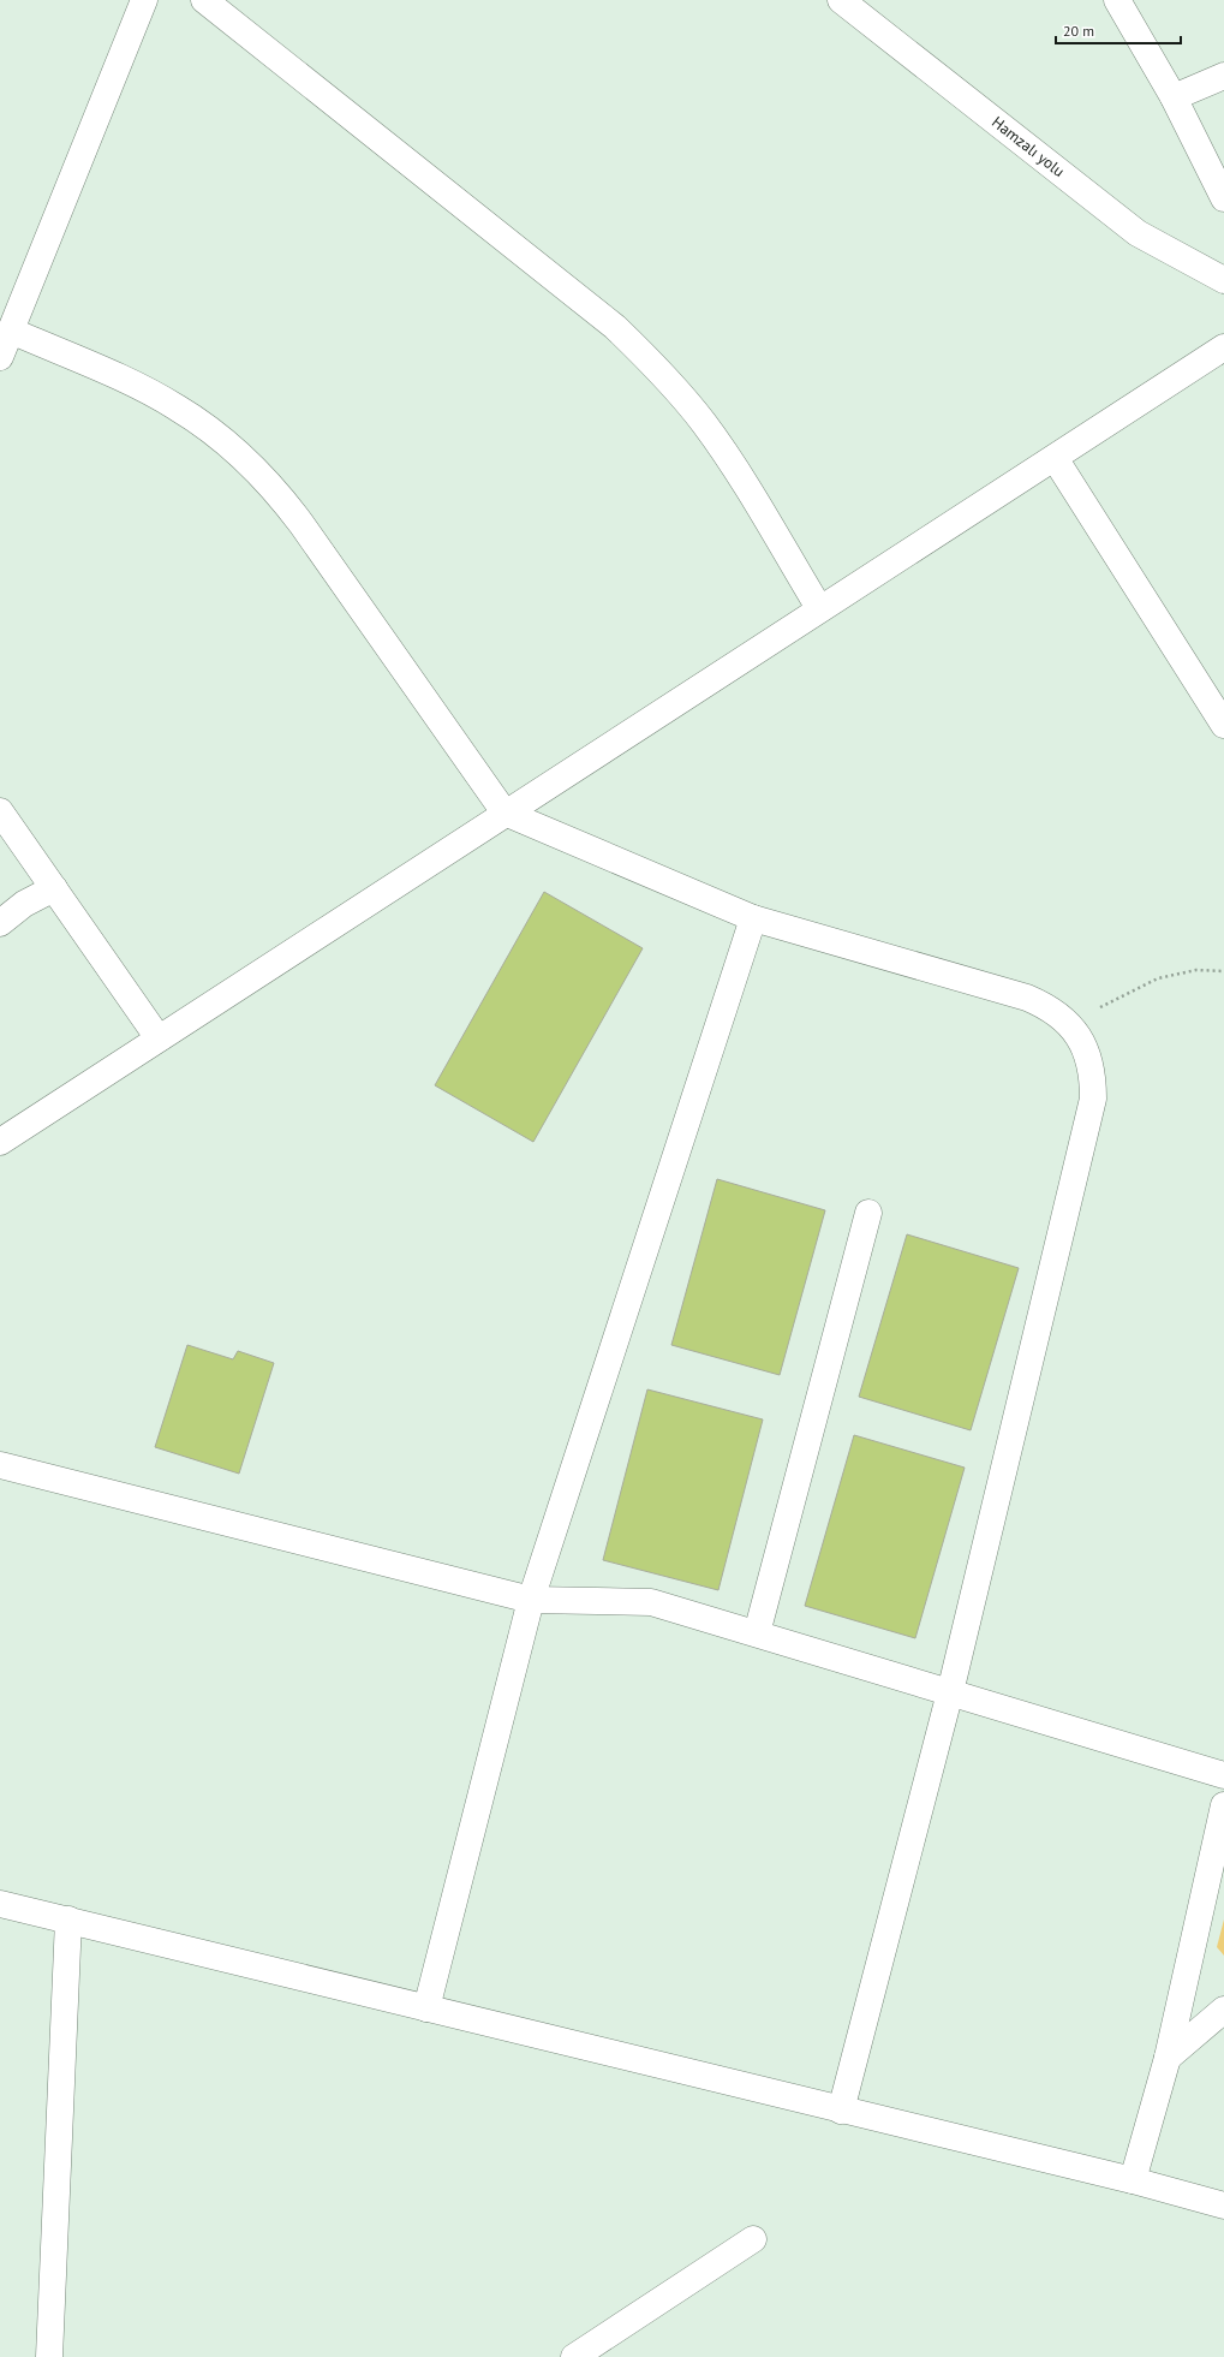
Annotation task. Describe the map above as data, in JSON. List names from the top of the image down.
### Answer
{
  "streets": {
    "street": ["Hamzalı yolu"]
  },
  "scale_bar": "20 m"
}
